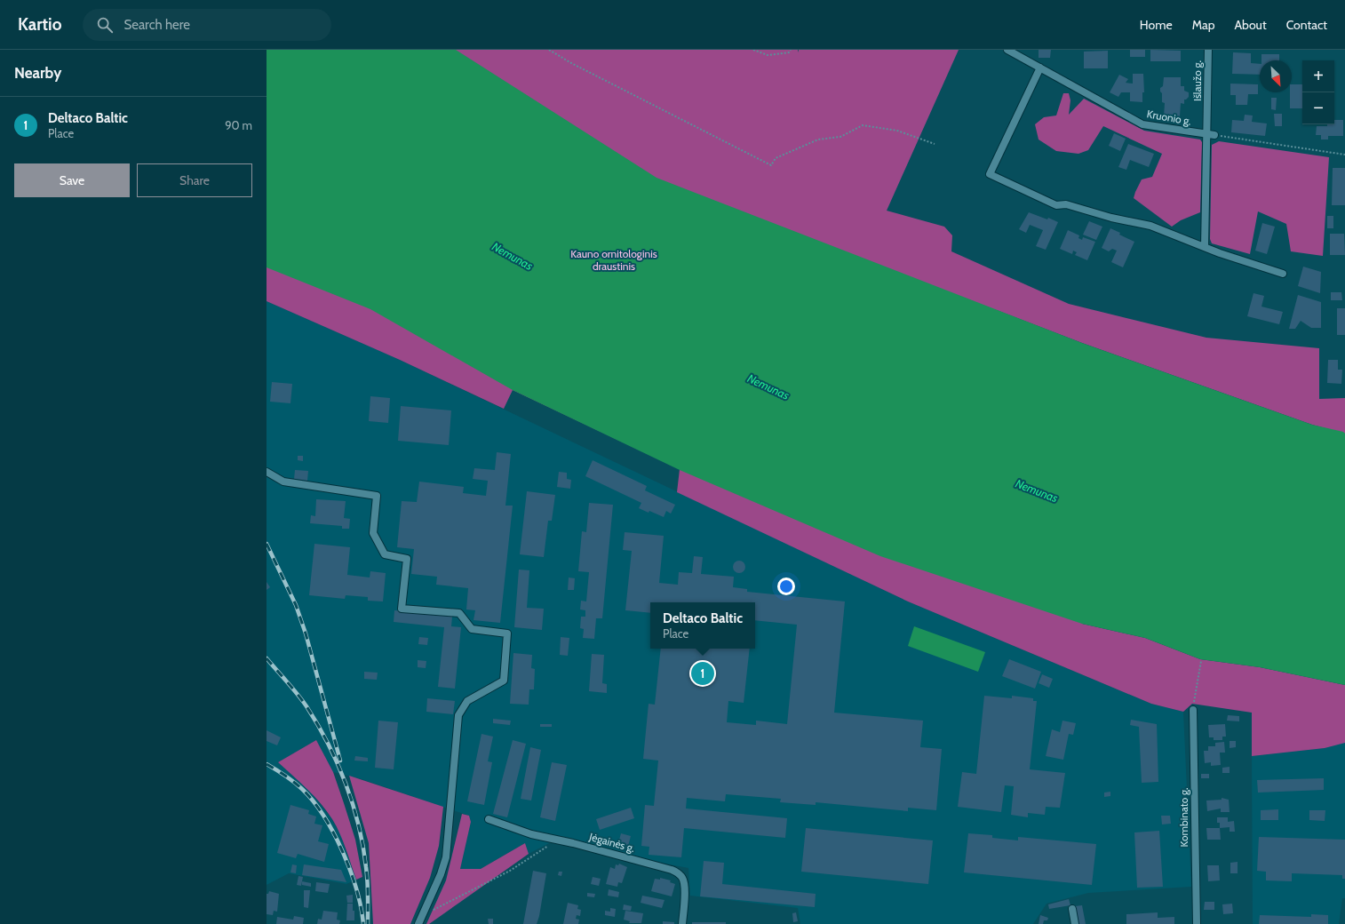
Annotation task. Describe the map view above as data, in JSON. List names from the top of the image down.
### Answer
{
  "streets": {
    "street": [
      "Išlaužo g.",
      "Kruonio g.",
      "Kombinato g.",
      "Jėgainės g."
    ]
  },
  "crossings": [
    ["Išlaužo g.", "Kruonio g."]
  ],
  "water": ["Nemunas"],
  "parks": ["Kauno ornitologinis draustinis"],
  "north": "bottom right",
  "page": {
    "header": "Kartio",
    "search": "Search here",
    "nav": [
      "Home",
      "Map",
      "About",
      "Contact"
    ],
    "heading": "Nearby",
    "map_buttons": ["+", "−"],
    "list": [
      {
        "mark": "1",
        "name": "Deltaco Baltic",
        "note": "Place",
        "value": "90 m"
      }
    ],
    "buttons": ["Save", "Share"],
    "popup": ["Deltaco Baltic", "Place"],
    "pins": "1"
  }
}
